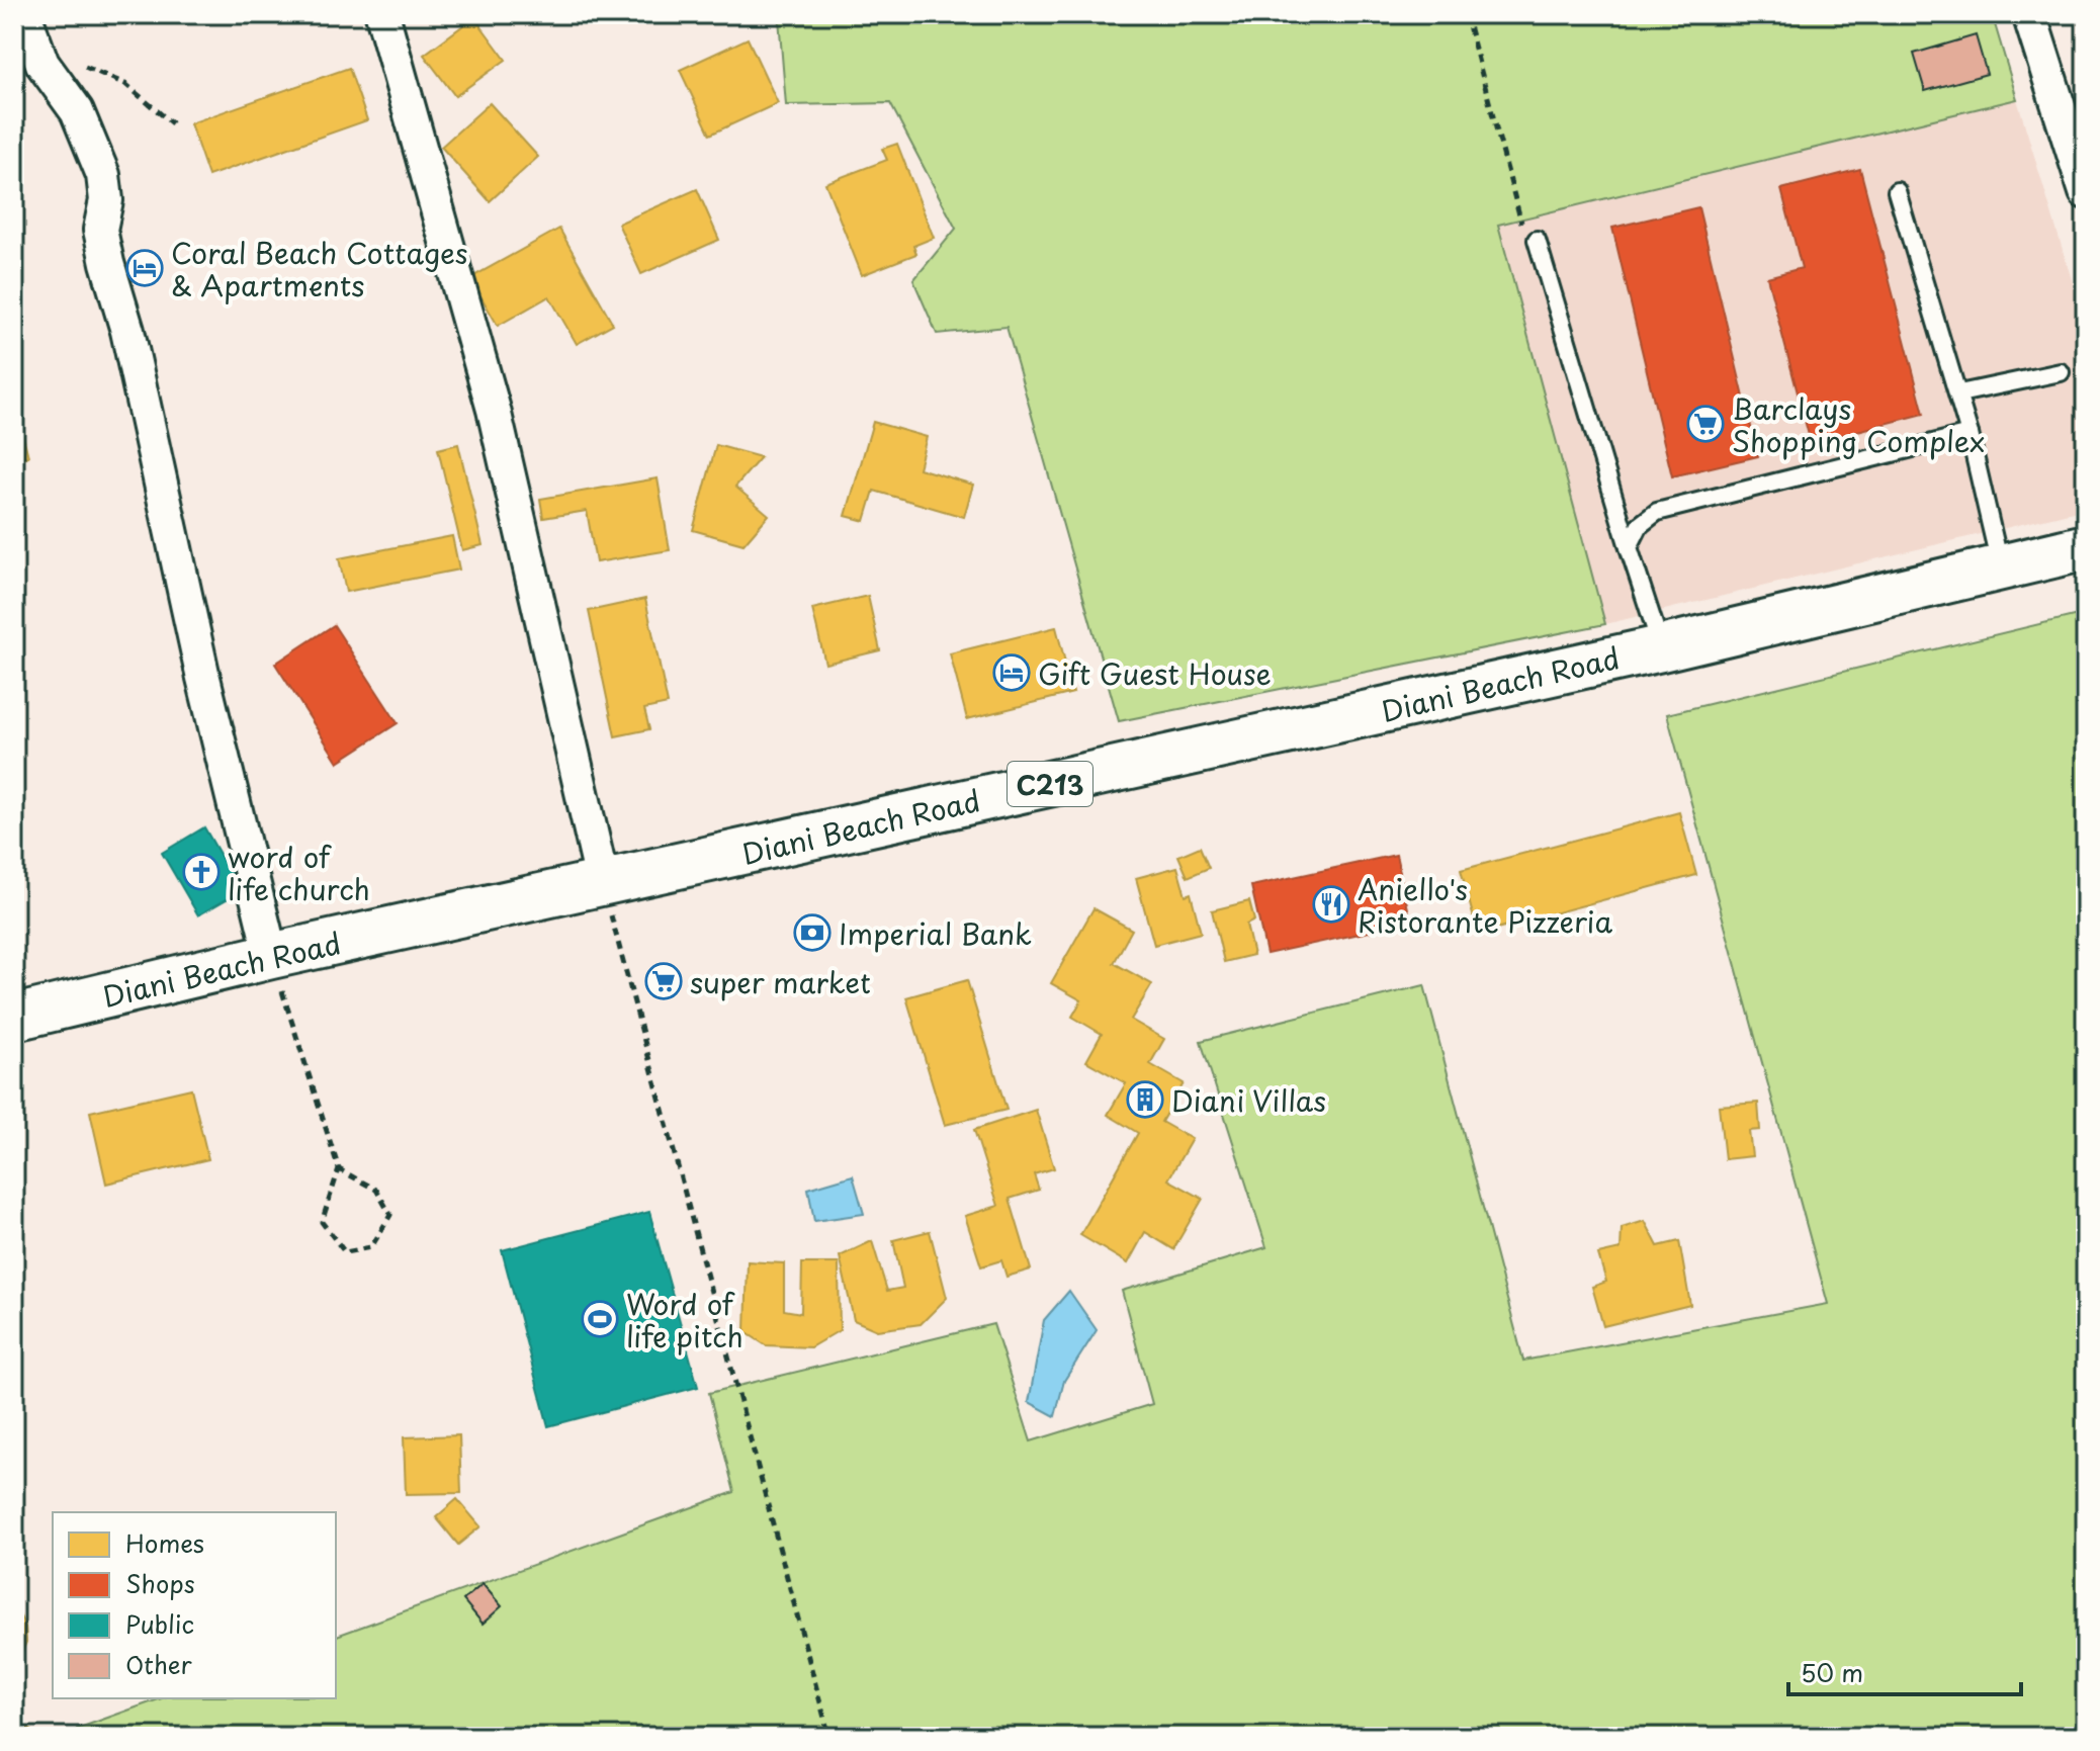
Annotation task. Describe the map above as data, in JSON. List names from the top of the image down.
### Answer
{
  "streets": {
    "main road": ["Diani Beach Road", "C213"]
  },
  "places": {
    "hotel": ["Coral Beach Cottages & Apartments", "Gift Guest House"],
    "supermarket": ["Barclays Shopping Complex", "super market"],
    "church": ["word of life church"],
    "restaurant": ["Aniello's Ristorante Pizzeria"],
    "bank": ["Imperial Bank"],
    "building": ["Diani Villas"],
    "sports": ["Word of life pitch"]
  },
  "legend": [
    "Homes",
    "Shops",
    "Public",
    "Other"
  ],
  "scale_bar": "50 m"
}
